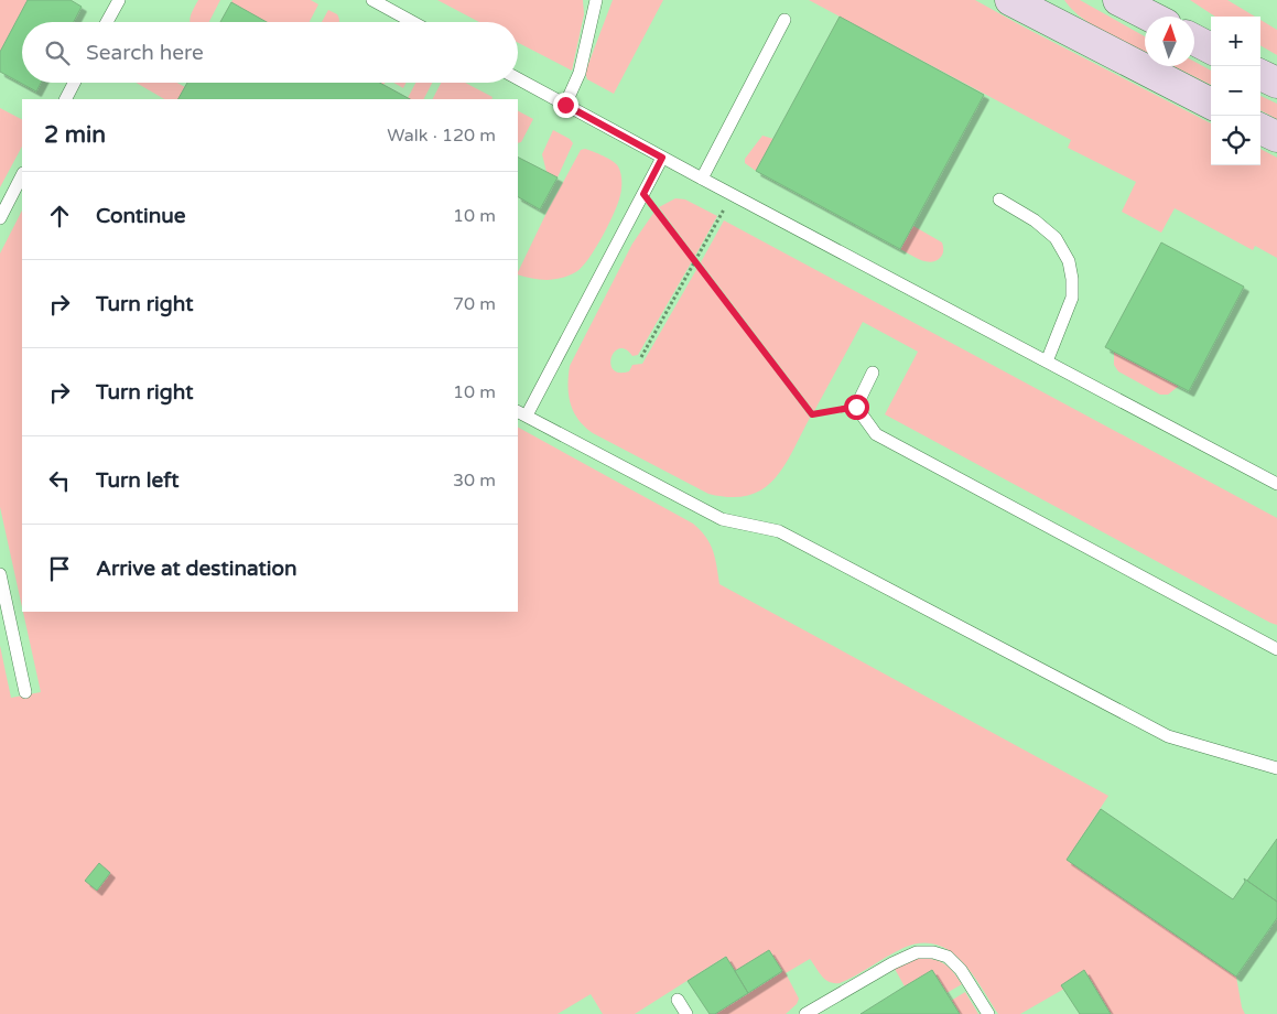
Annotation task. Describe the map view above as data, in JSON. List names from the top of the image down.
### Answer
{
  "north": "top",
  "page": {
    "map_buttons": ["+", "−"],
    "search": "Search here",
    "heading": ["2 min", "Walk · 120 m"],
    "list": [
      ["Continue", "10 m"],
      ["Turn right", "70 m"],
      ["Turn right", "10 m"],
      ["Turn left", "30 m"],
      "Arrive at destination"
    ]
  }
}
